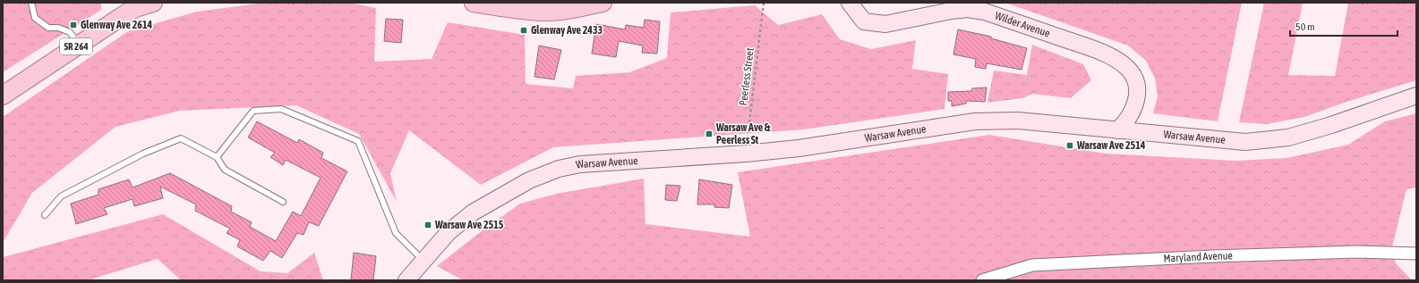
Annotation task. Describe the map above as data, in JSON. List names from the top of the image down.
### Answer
{
  "streets": {
    "main road": ["Wilder Avenue", "SR 264", "Warsaw Avenue"],
    "street": ["Maryland Avenue"],
    "path": ["Peerless Street"]
  },
  "crossings": [
    ["Wilder Avenue", "Warsaw Avenue"],
    ["Peerless Street", "Warsaw Avenue"]
  ],
  "places": {
    "transit": [
      "Glenway Ave 2614",
      "Glenway Ave 2433",
      "Warsaw Ave & Peerless St",
      "Warsaw Ave 2514",
      "Warsaw Ave 2515"
    ]
  },
  "scale_bar": "50 m"
}
